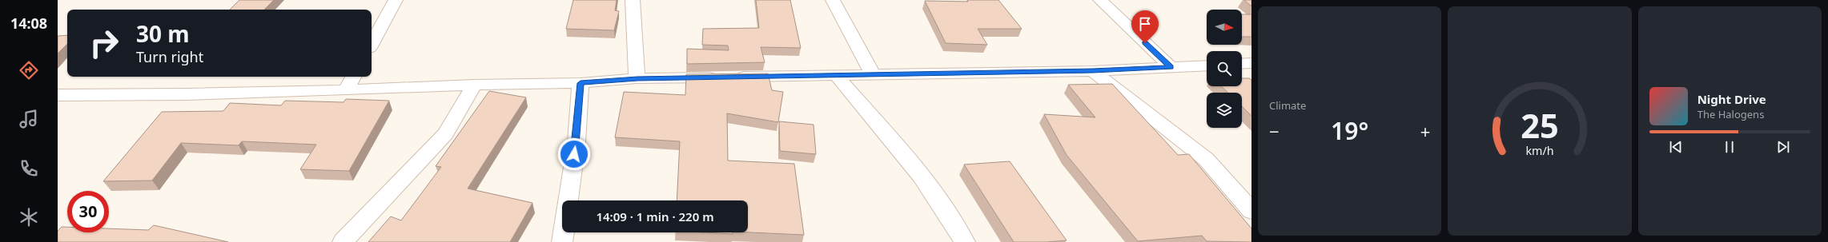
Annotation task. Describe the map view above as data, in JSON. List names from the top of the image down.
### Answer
{
  "north": "right",
  "page": {
    "tabs": "14:08",
    "tile": "Climate",
    "turn": ["30 m", "Turn right"],
    "song": ["Night Drive", "The Halogens"],
    "heat": ["−", "19°", "+"],
    "limit": "30",
    "trip": "14:09 · 1 min · 220 m",
    "gauge": ["25", "km/h"]
  }
}
